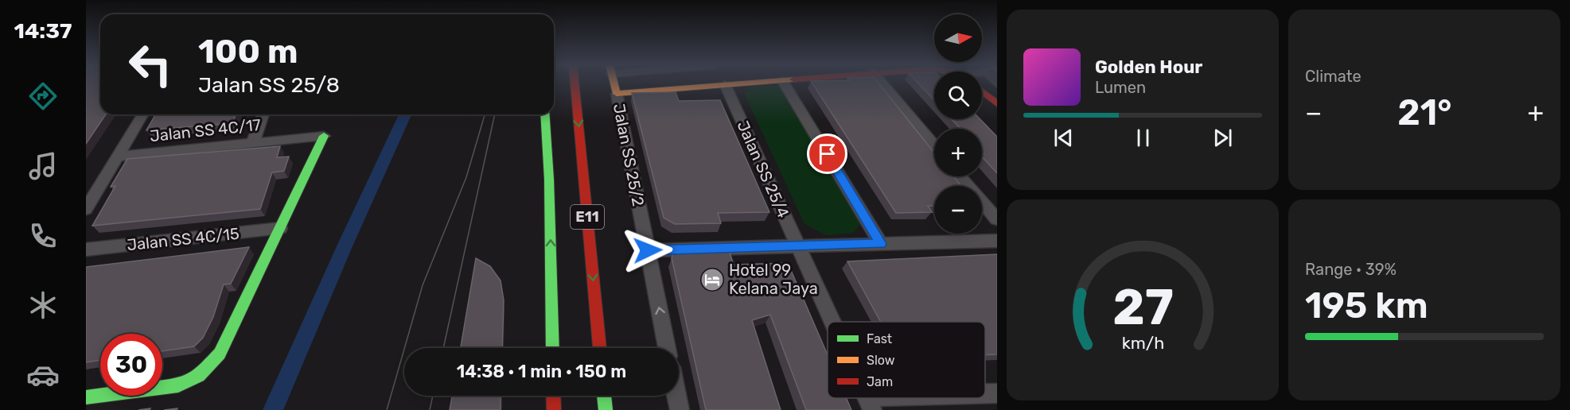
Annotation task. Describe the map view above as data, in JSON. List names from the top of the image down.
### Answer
{
  "streets": {
    "main road": ["E11"],
    "street": [
      "Jalan SS 4C/17",
      "Jalan SS 25/2",
      "Jalan SS 25/4",
      "Jalan SS 4C/15"
    ]
  },
  "one_way": ["Jalan SS 25/2"],
  "places": {
    "hotel": ["Hotel 99 Kelana Jaya"]
  },
  "legend": ["Fast", "Slow", "Jam"],
  "north": "right",
  "page": {
    "tabs": "14:37",
    "tile": [
      "Climate",
      ["Range · 39%", "195 km"]
    ],
    "map_buttons": ["+", "−"],
    "turn": ["100 m", "Jalan SS 25/8"],
    "song": ["Golden Hour", "Lumen"],
    "heat": ["−", "21°", "+"],
    "limit": "30",
    "trip": "14:38 · 1 min · 150 m",
    "gauge": ["27", "km/h"]
  }
}
